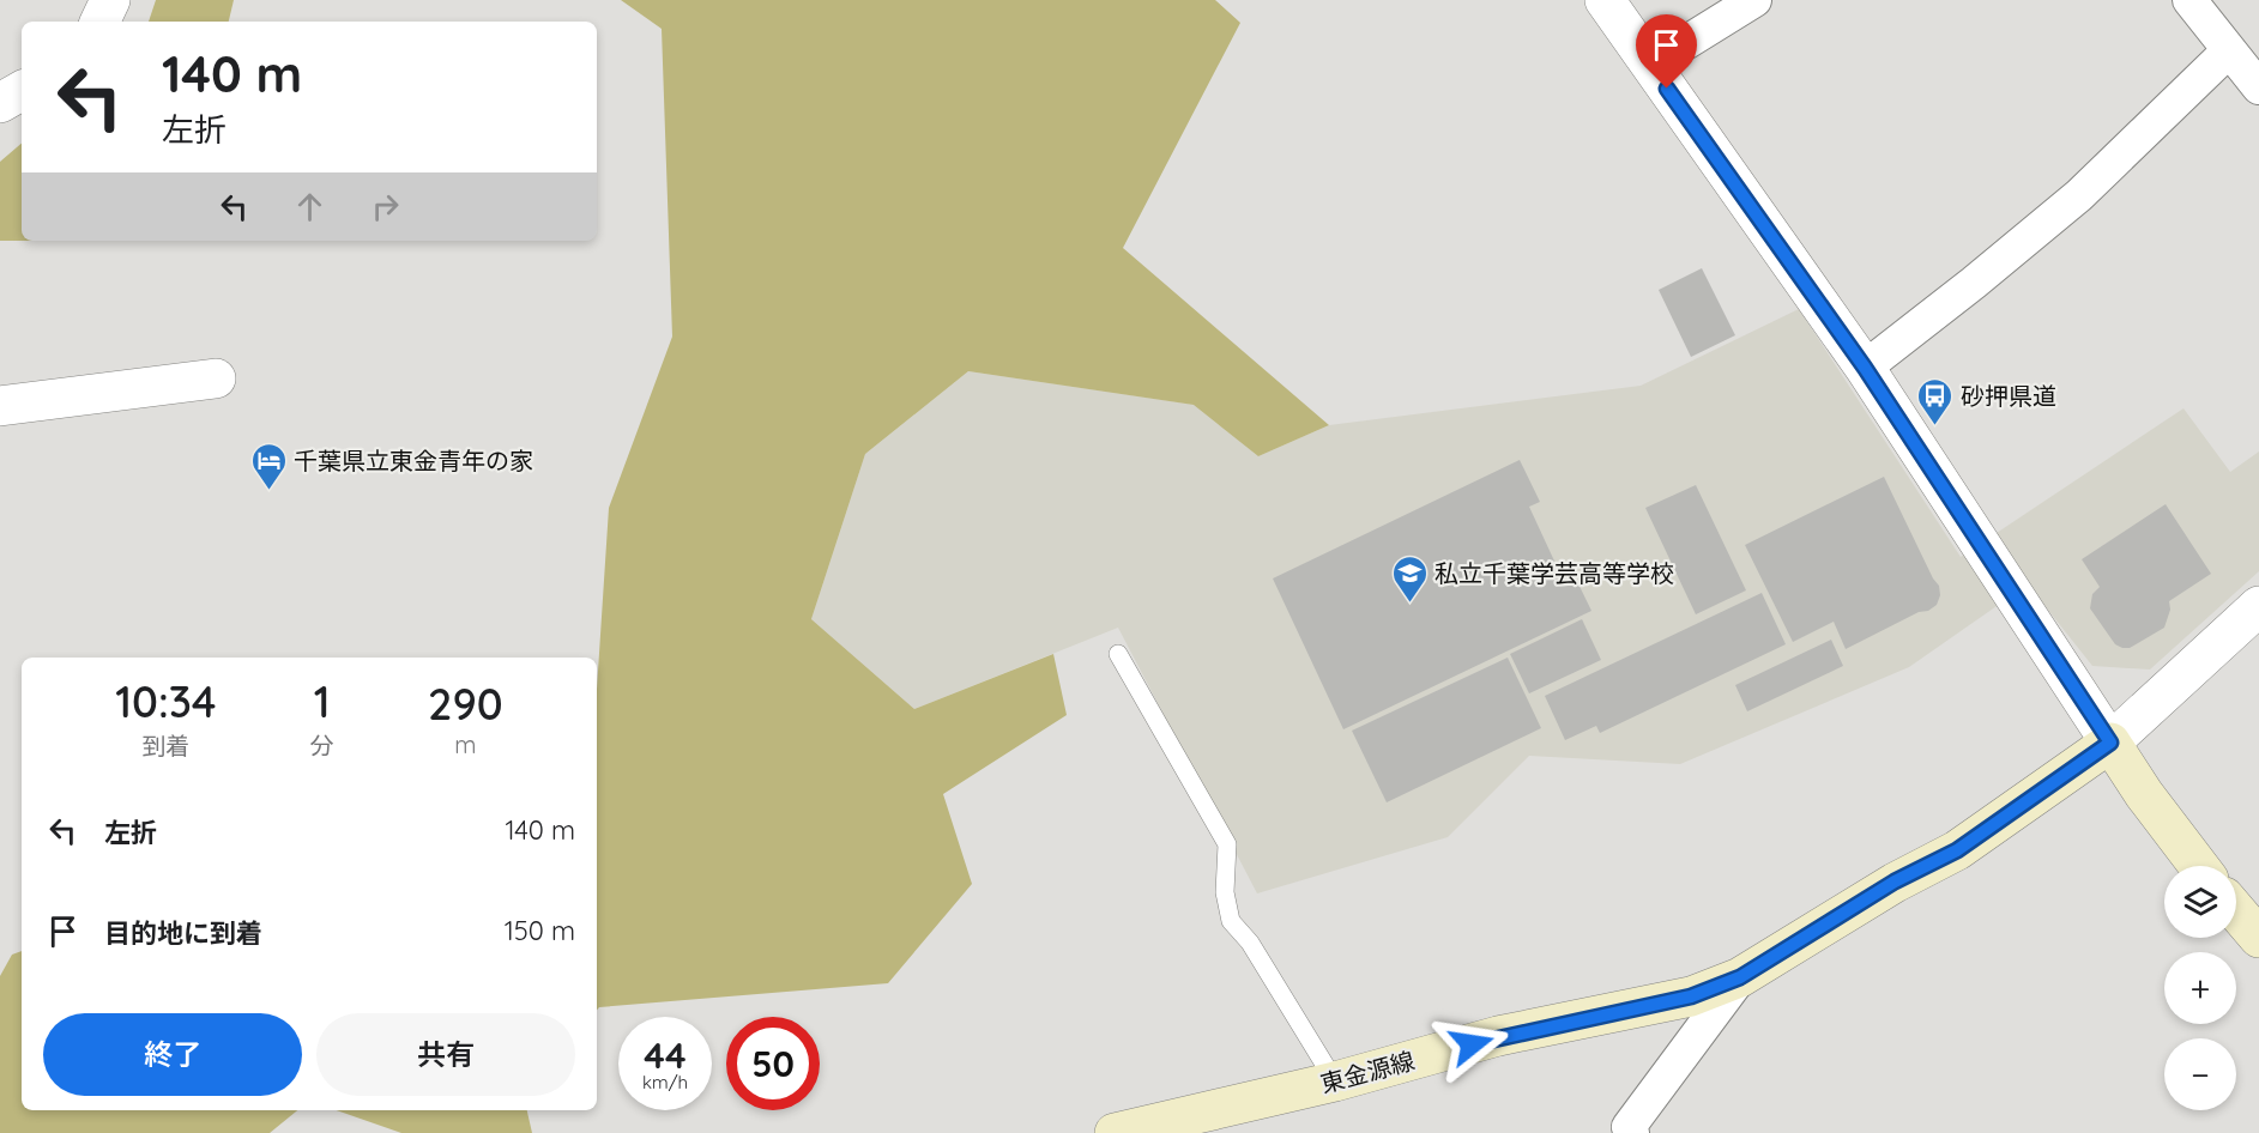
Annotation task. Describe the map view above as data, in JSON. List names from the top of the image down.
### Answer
{
  "streets": {
    "main road": ["東金源線"]
  },
  "places": {
    "bus stop": ["砂押県道"],
    "hotel": ["千葉県立東金青年の家"],
    "school or university": ["私立千葉学芸高等学校"]
  },
  "page": {
    "turn": ["140 m", "左折"],
    "eta": [
      "10:34",
      "到着",
      "1",
      "分",
      "290",
      "m"
    ],
    "list": [
      {
        "name": "左折",
        "value": "140 m"
      },
      {
        "name": "目的地に到着",
        "value": "150 m"
      }
    ],
    "map_buttons": ["+", "−"],
    "buttons": ["終了", "共有"],
    "speed": "44 km/h",
    "limit": "50"
  }
}
